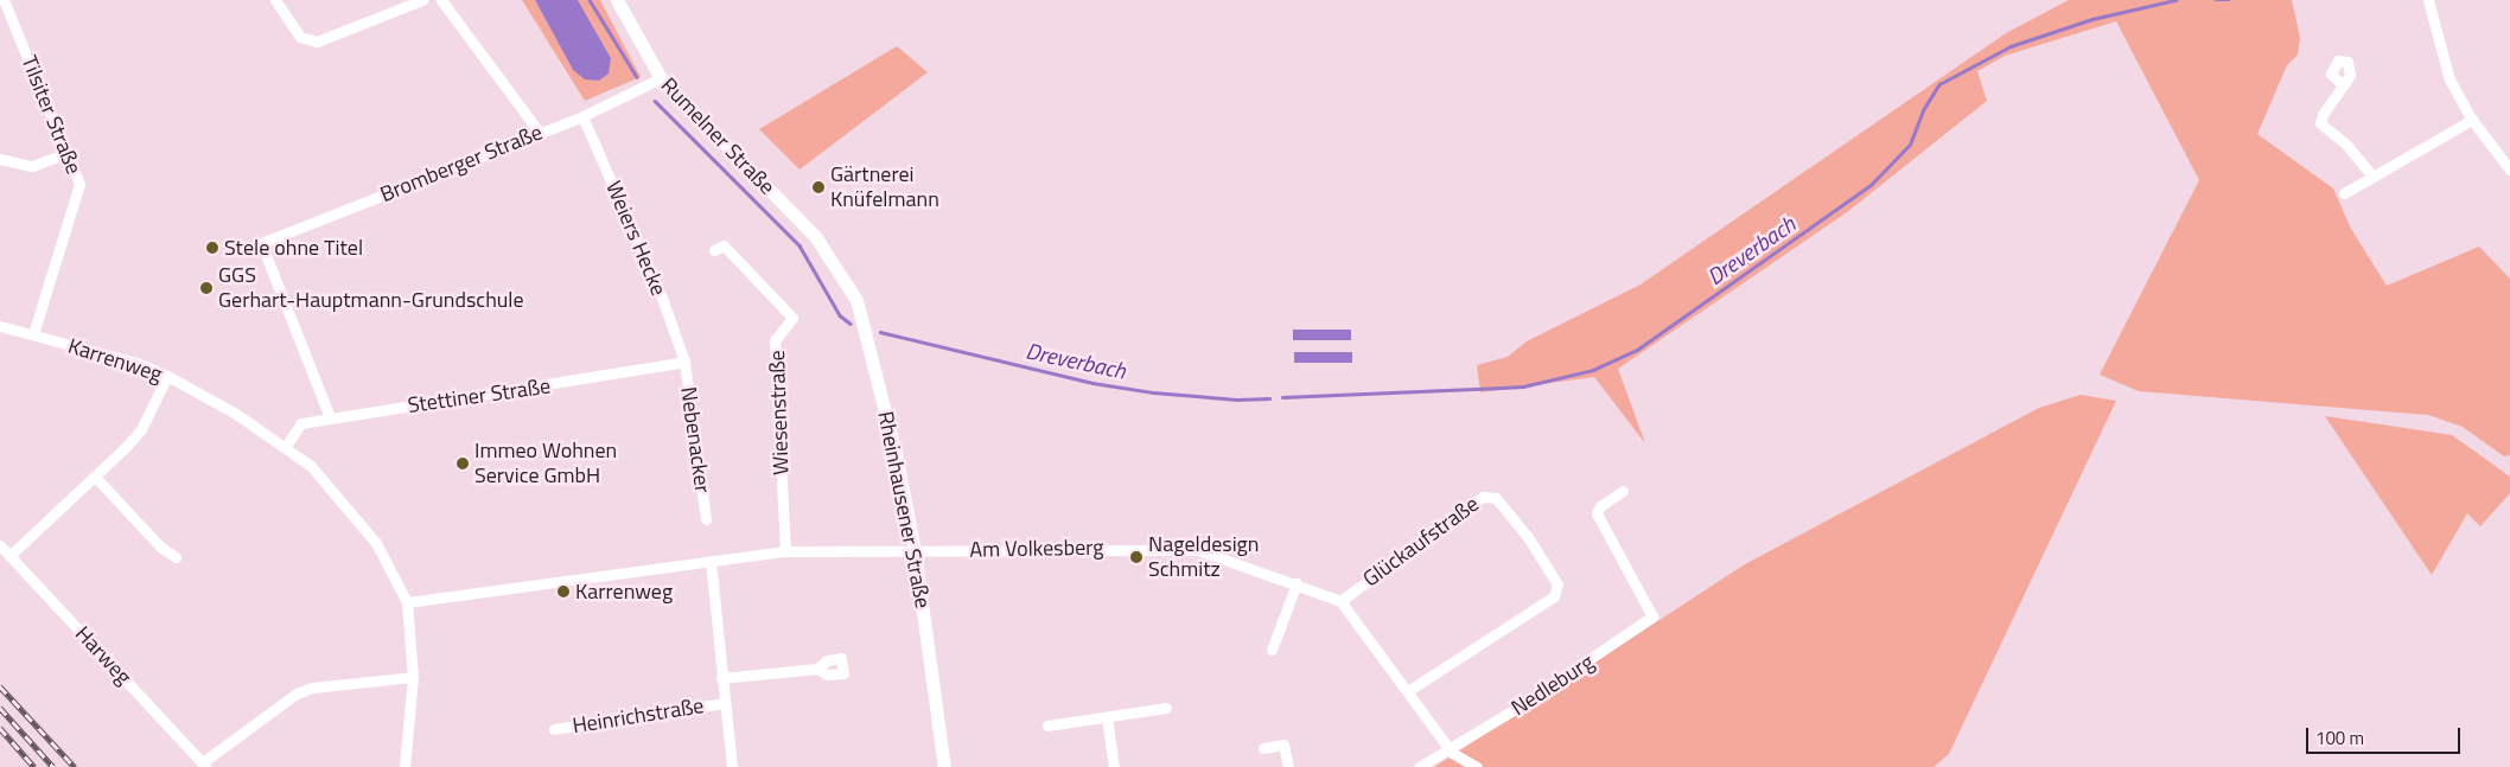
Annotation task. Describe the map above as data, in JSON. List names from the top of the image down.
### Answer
{
  "streets": {
    "street": [
      "Tilsiter Straße",
      "Rumelner Straße",
      "Bromberger Straße",
      "Weiers Hecke",
      "Karrenweg",
      "Stettiner Straße",
      "Wiesenstraße",
      "Nebenacker",
      "Rheinhausener Straße",
      "Glückaufstraße",
      "Am Volkesberg",
      "Harweg",
      "Nedleburg",
      "Heinrichstraße"
    ]
  },
  "crossings": [
    ["Tilsiter Straße", "Karrenweg"],
    ["Rumelner Straße", "Bromberger Straße"],
    ["Rumelner Straße", "Rheinhausener Straße"],
    ["Bromberger Straße", "Weiers Hecke"],
    ["Bromberger Straße", "Stettiner Straße"],
    ["Weiers Hecke", "Stettiner Straße"],
    ["Weiers Hecke", "Nebenacker"],
    ["Karrenweg", "Stettiner Straße"],
    ["Stettiner Straße", "Nebenacker"],
    ["Rheinhausener Straße", "Am Volkesberg"],
    ["Glückaufstraße", "Am Volkesberg"]
  ],
  "water": ["Dreverbach"],
  "places": [
    "Gärtnerei Knüfelmann",
    "Stele ohne Titel",
    "GGS Gerhart-Hauptmann-Grundschule",
    "Immeo Wohnen Service GmbH",
    "Nageldesign Schmitz",
    "Karrenweg"
  ],
  "scale_bar": "100 m"
}
